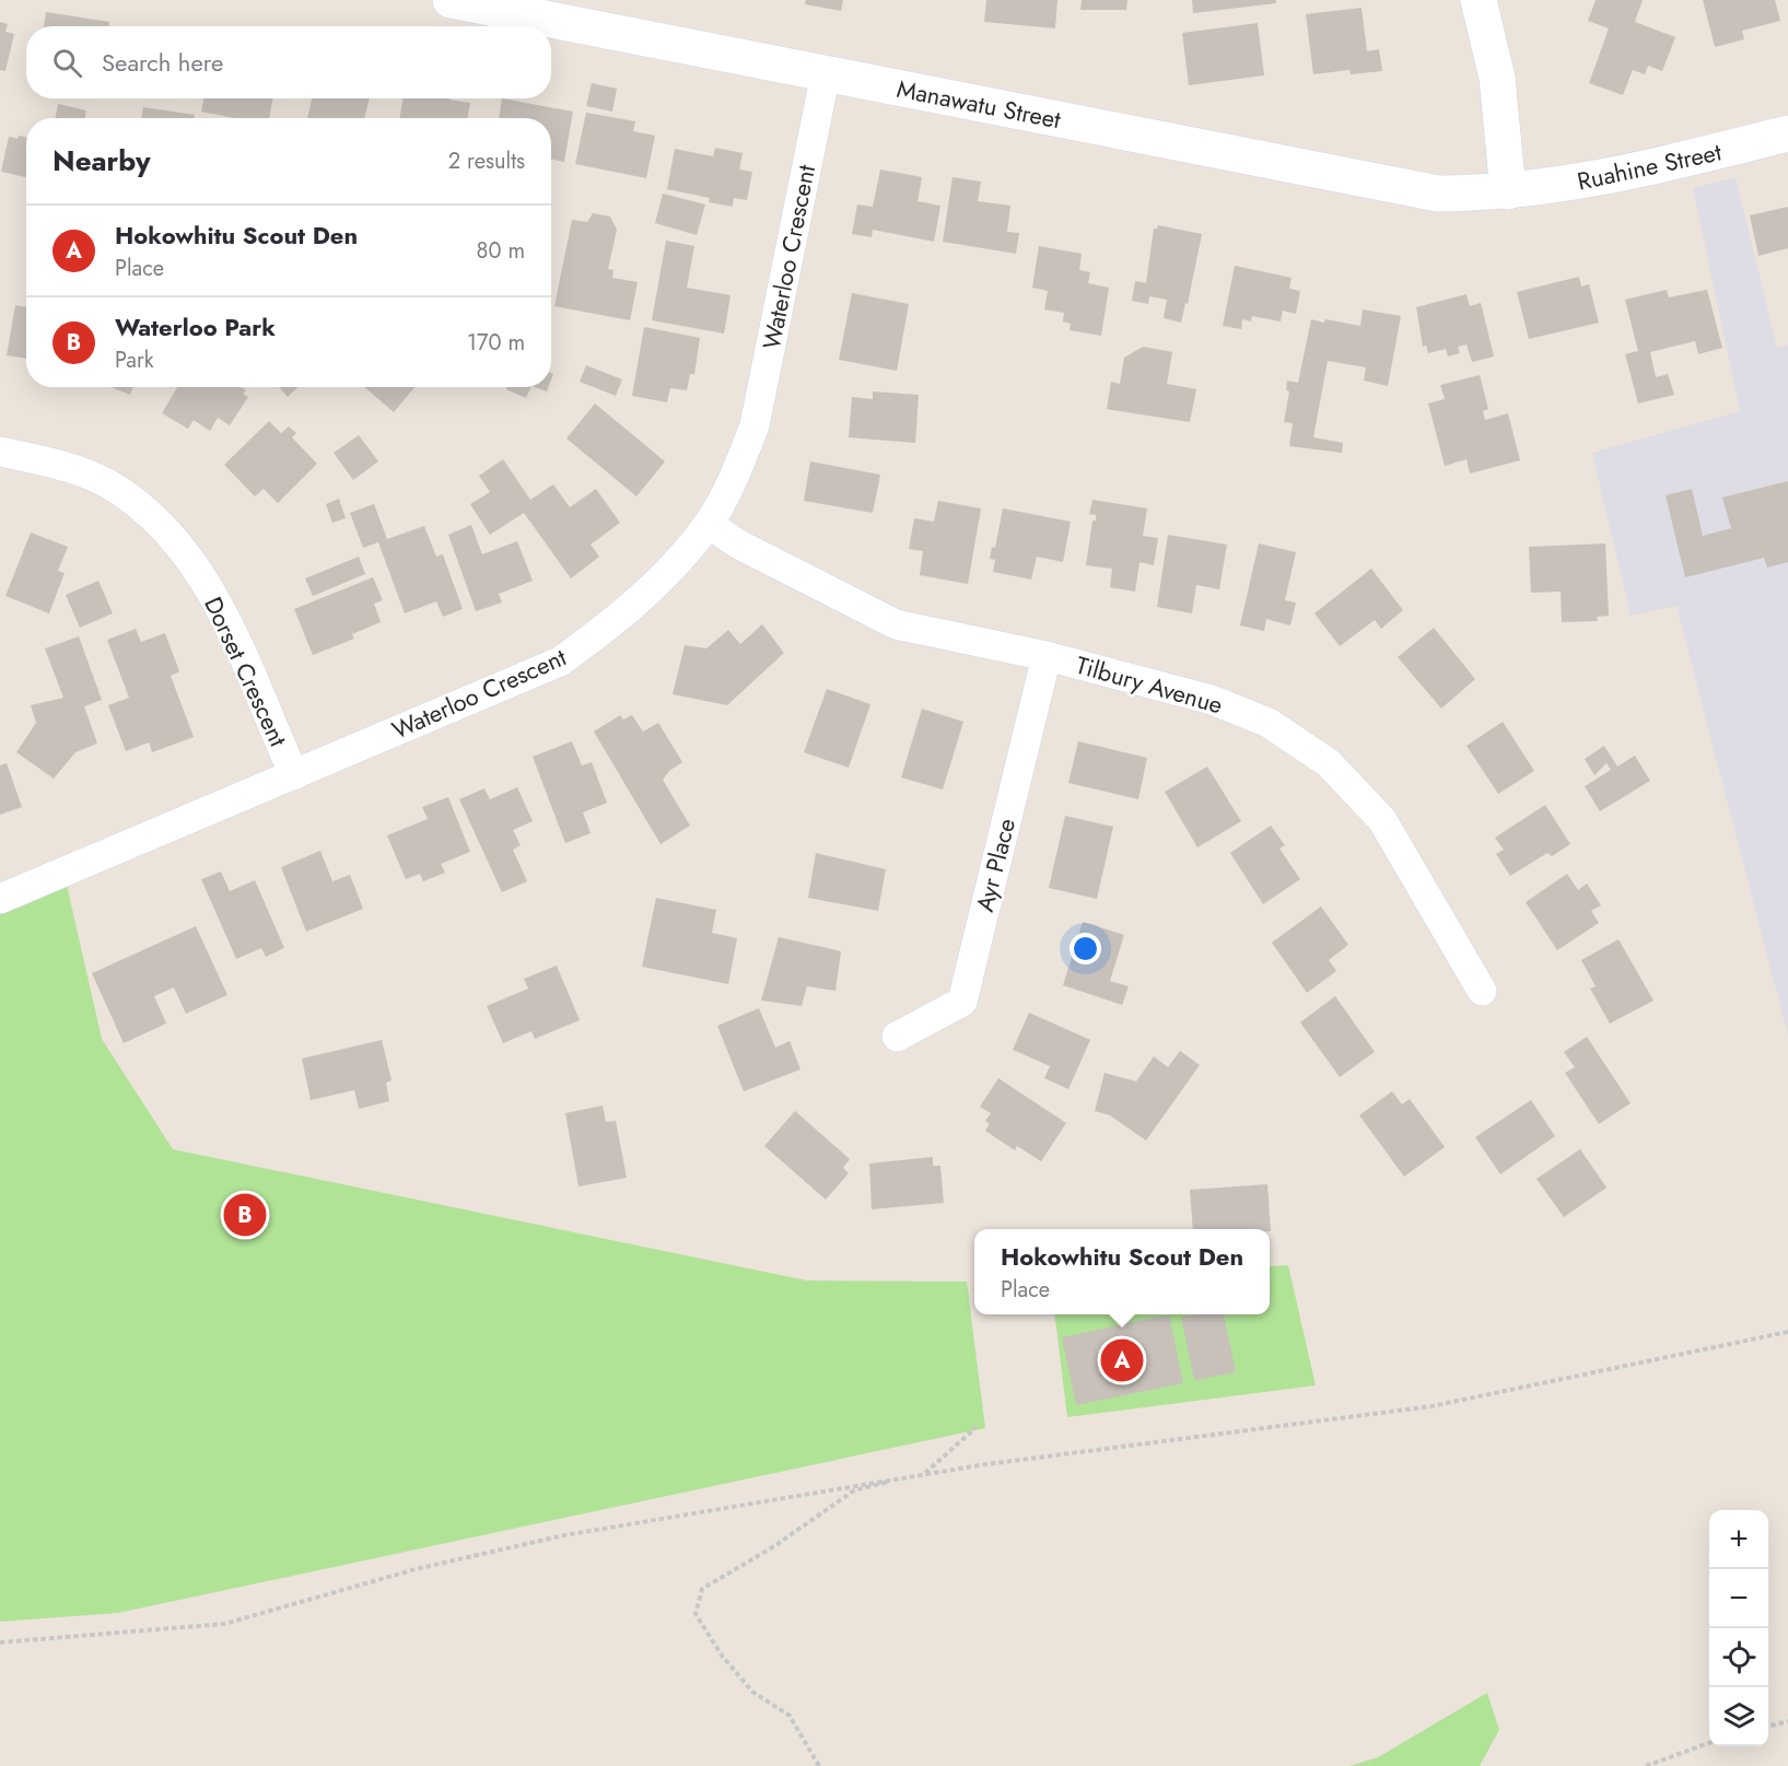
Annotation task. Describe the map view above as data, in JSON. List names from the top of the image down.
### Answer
{
  "streets": {
    "street": [
      "Manawatu Street",
      "Ruahine Street",
      "Waterloo Crescent",
      "Dorset Crescent",
      "Tilbury Avenue",
      "Ayr Place"
    ]
  },
  "crossings": [
    ["Manawatu Street", "Ruahine Street"],
    ["Manawatu Street", "Waterloo Crescent"],
    ["Waterloo Crescent", "Dorset Crescent"],
    ["Waterloo Crescent", "Tilbury Avenue"],
    ["Tilbury Avenue", "Ayr Place"]
  ],
  "page": {
    "search": "Search here",
    "heading": ["Nearby", "2 results"],
    "list": [
      {
        "mark": "A",
        "name": "Hokowhitu Scout Den",
        "note": "Place",
        "value": "80 m"
      },
      {
        "mark": "B",
        "name": "Waterloo Park",
        "note": "Park",
        "value": "170 m"
      }
    ],
    "pins": ["B", "A"],
    "popup": ["Hokowhitu Scout Den", "Place"],
    "map_buttons": ["+", "−"]
  }
}
